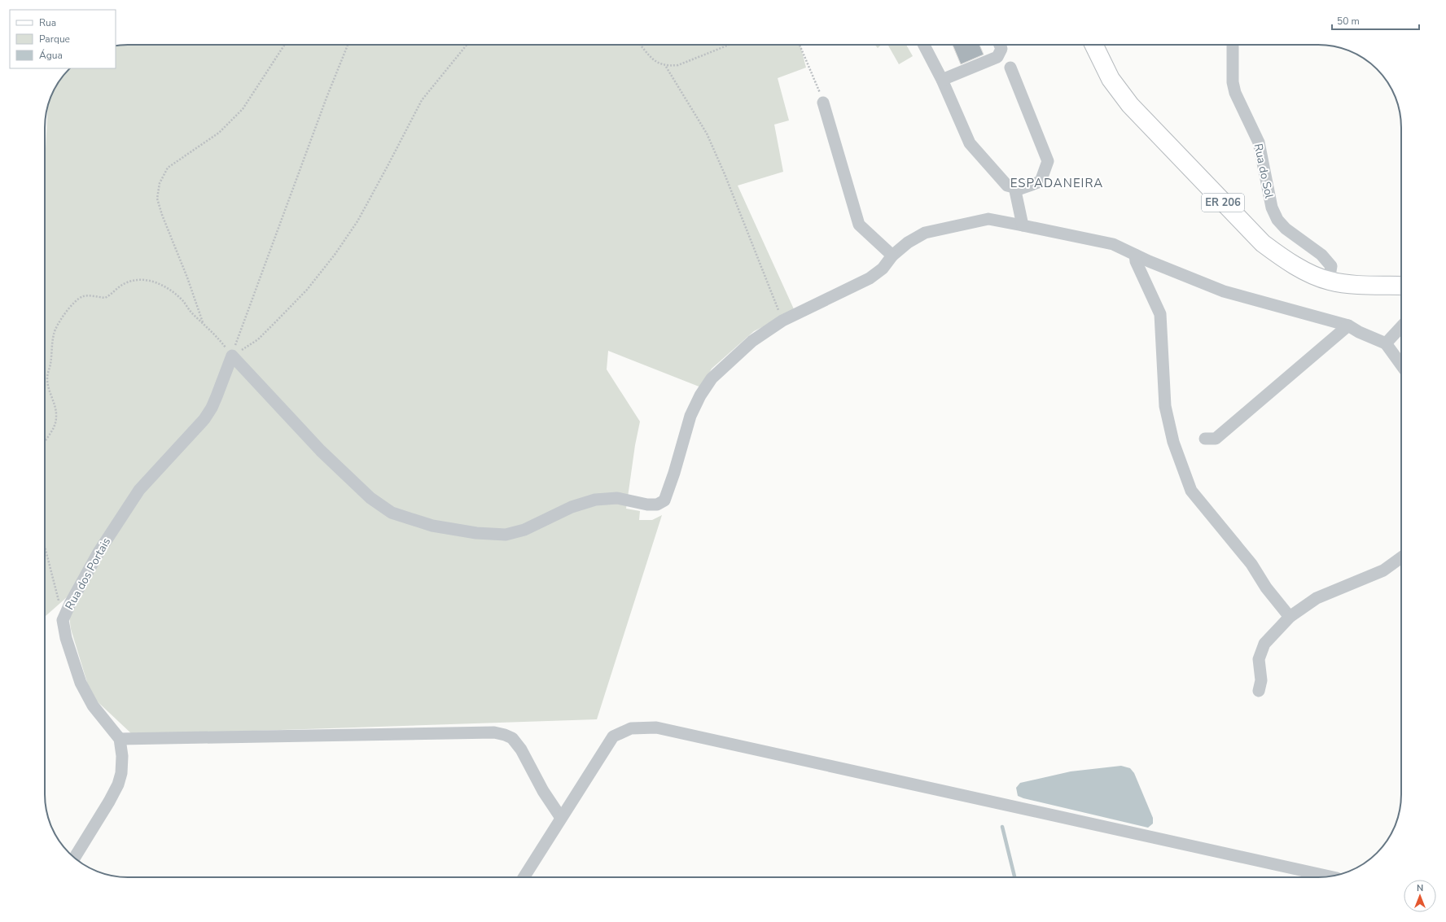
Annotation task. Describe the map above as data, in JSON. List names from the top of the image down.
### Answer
{
  "streets": {
    "main road": ["ER 206"],
    "street": ["Rua do Sol", "Rua dos Portais"]
  },
  "crossings": [
    ["Rua do Sol", "ER 206"]
  ],
  "districts": ["ESPADANEIRA"],
  "legend": ["Rua", "Parque", "Água"],
  "scale_bar": "50 m",
  "north": "top"
}
